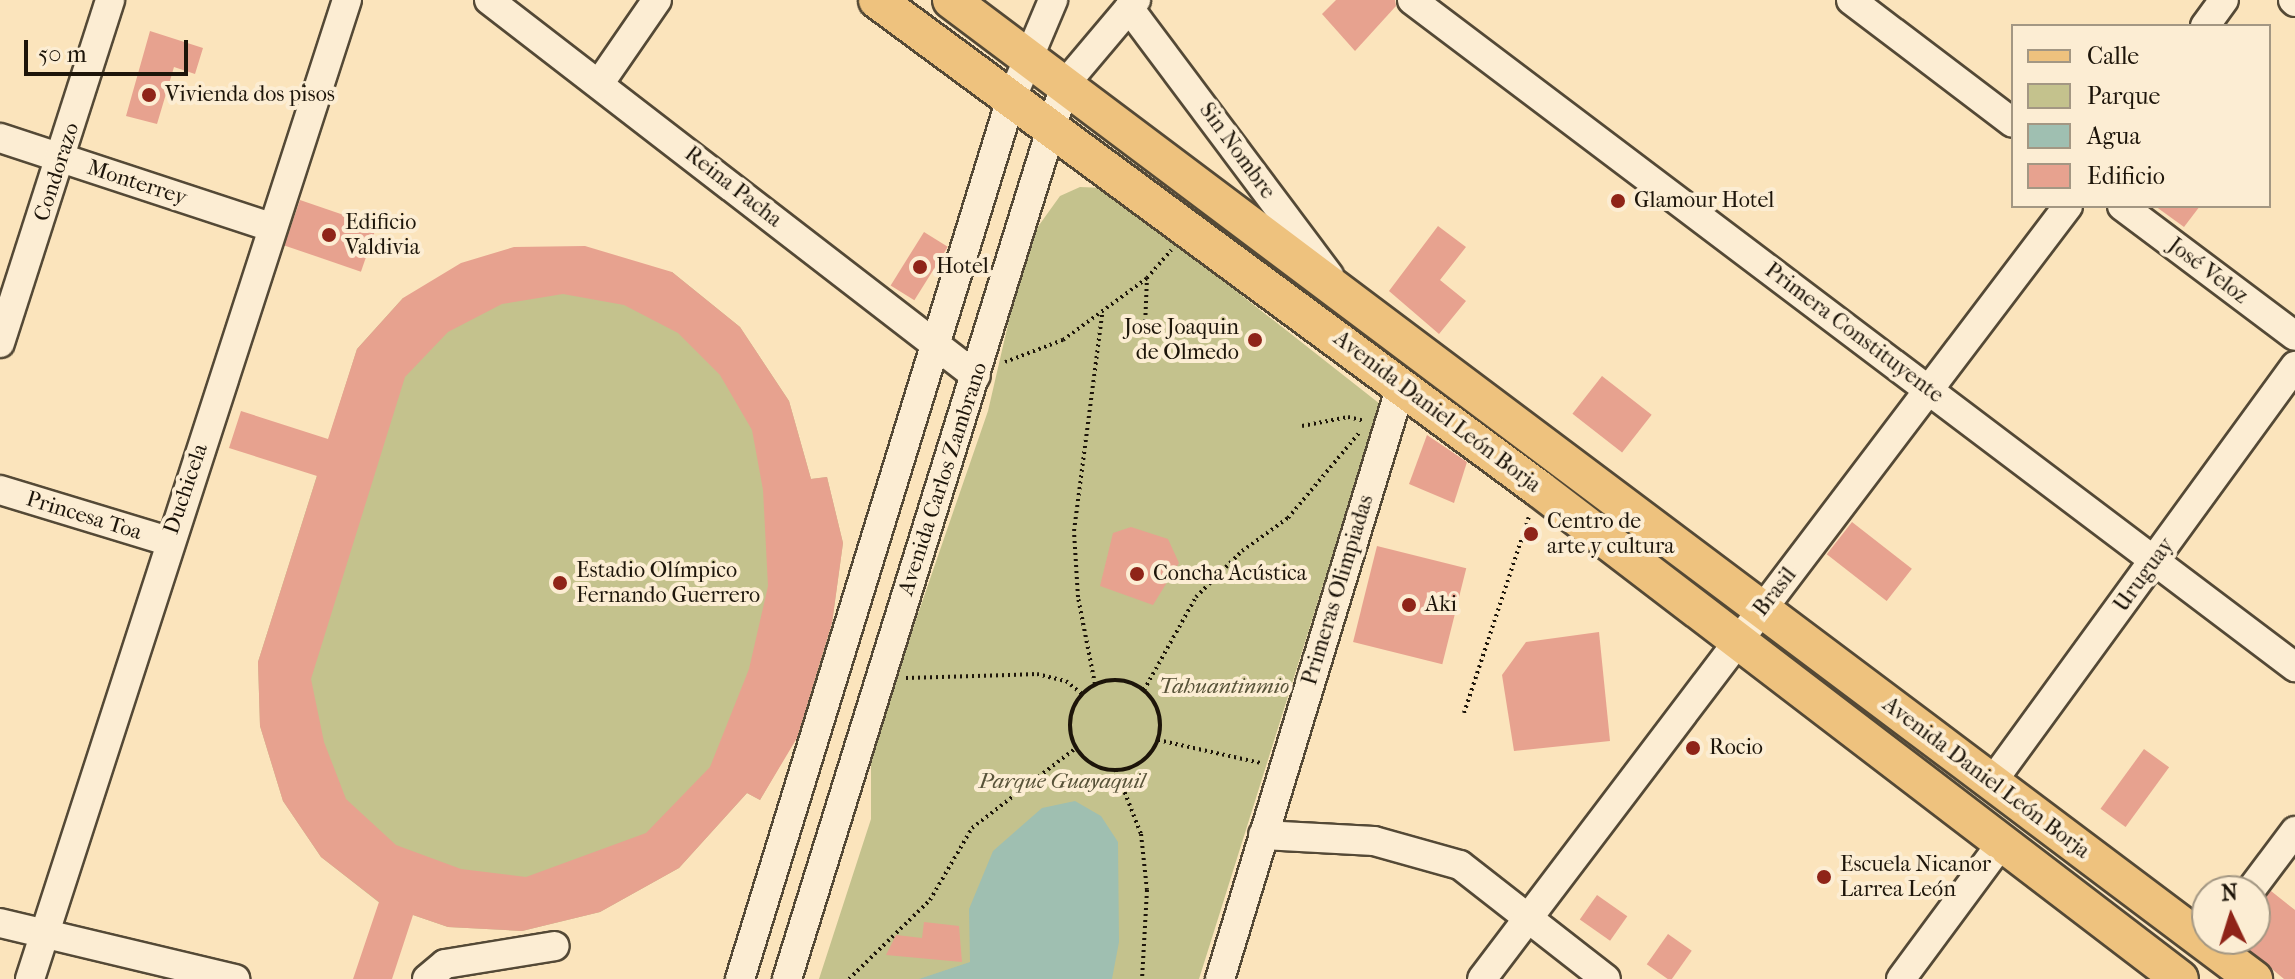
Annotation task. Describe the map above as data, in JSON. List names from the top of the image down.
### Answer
{
  "streets": {
    "main road": ["Avenida Daniel León Borja"],
    "street": [
      "Sin Nombre",
      "Condorazo",
      "Monterrey",
      "Reina Pacha",
      "José Veloz",
      "Primera Constituyente",
      "Avenida Carlos Zambrano",
      "Duchicela",
      "Princesa Toa",
      "Uruguay",
      "Primeras Olimpiadas",
      "Brasil"
    ]
  },
  "crossings": [
    ["Sin Nombre", "Avenida Daniel León Borja"],
    ["Sin Nombre", "Avenida Carlos Zambrano"],
    ["Condorazo", "Monterrey"],
    ["Monterrey", "Duchicela"],
    ["Reina Pacha", "Avenida Carlos Zambrano"],
    ["Primera Constituyente", "Uruguay"],
    ["Primera Constituyente", "Brasil"],
    ["Avenida Daniel León Borja", "Avenida Carlos Zambrano"],
    ["Avenida Daniel León Borja", "Uruguay"],
    ["Avenida Daniel León Borja", "Primeras Olimpiadas"],
    ["Avenida Daniel León Borja", "Brasil"],
    ["Duchicela", "Princesa Toa"]
  ],
  "parks": ["Tahuantinmio", "Parque Guayaquil"],
  "places": [
    "Vivienda dos pisos",
    "Glamour Hotel",
    "Edificio Valdivia",
    "Hotel",
    "Jose Joaquin de Olmedo",
    "Centro de arte y cultura",
    "Concha Acústica",
    "Estadio Olímpico Fernando Guerrero",
    "Aki",
    "Rocio",
    "Escuela Nicanor Larrea León"
  ],
  "legend": [
    "Calle",
    "Parque",
    "Agua",
    "Edificio"
  ],
  "scale_bar": "50 m",
  "north": "top"
}
